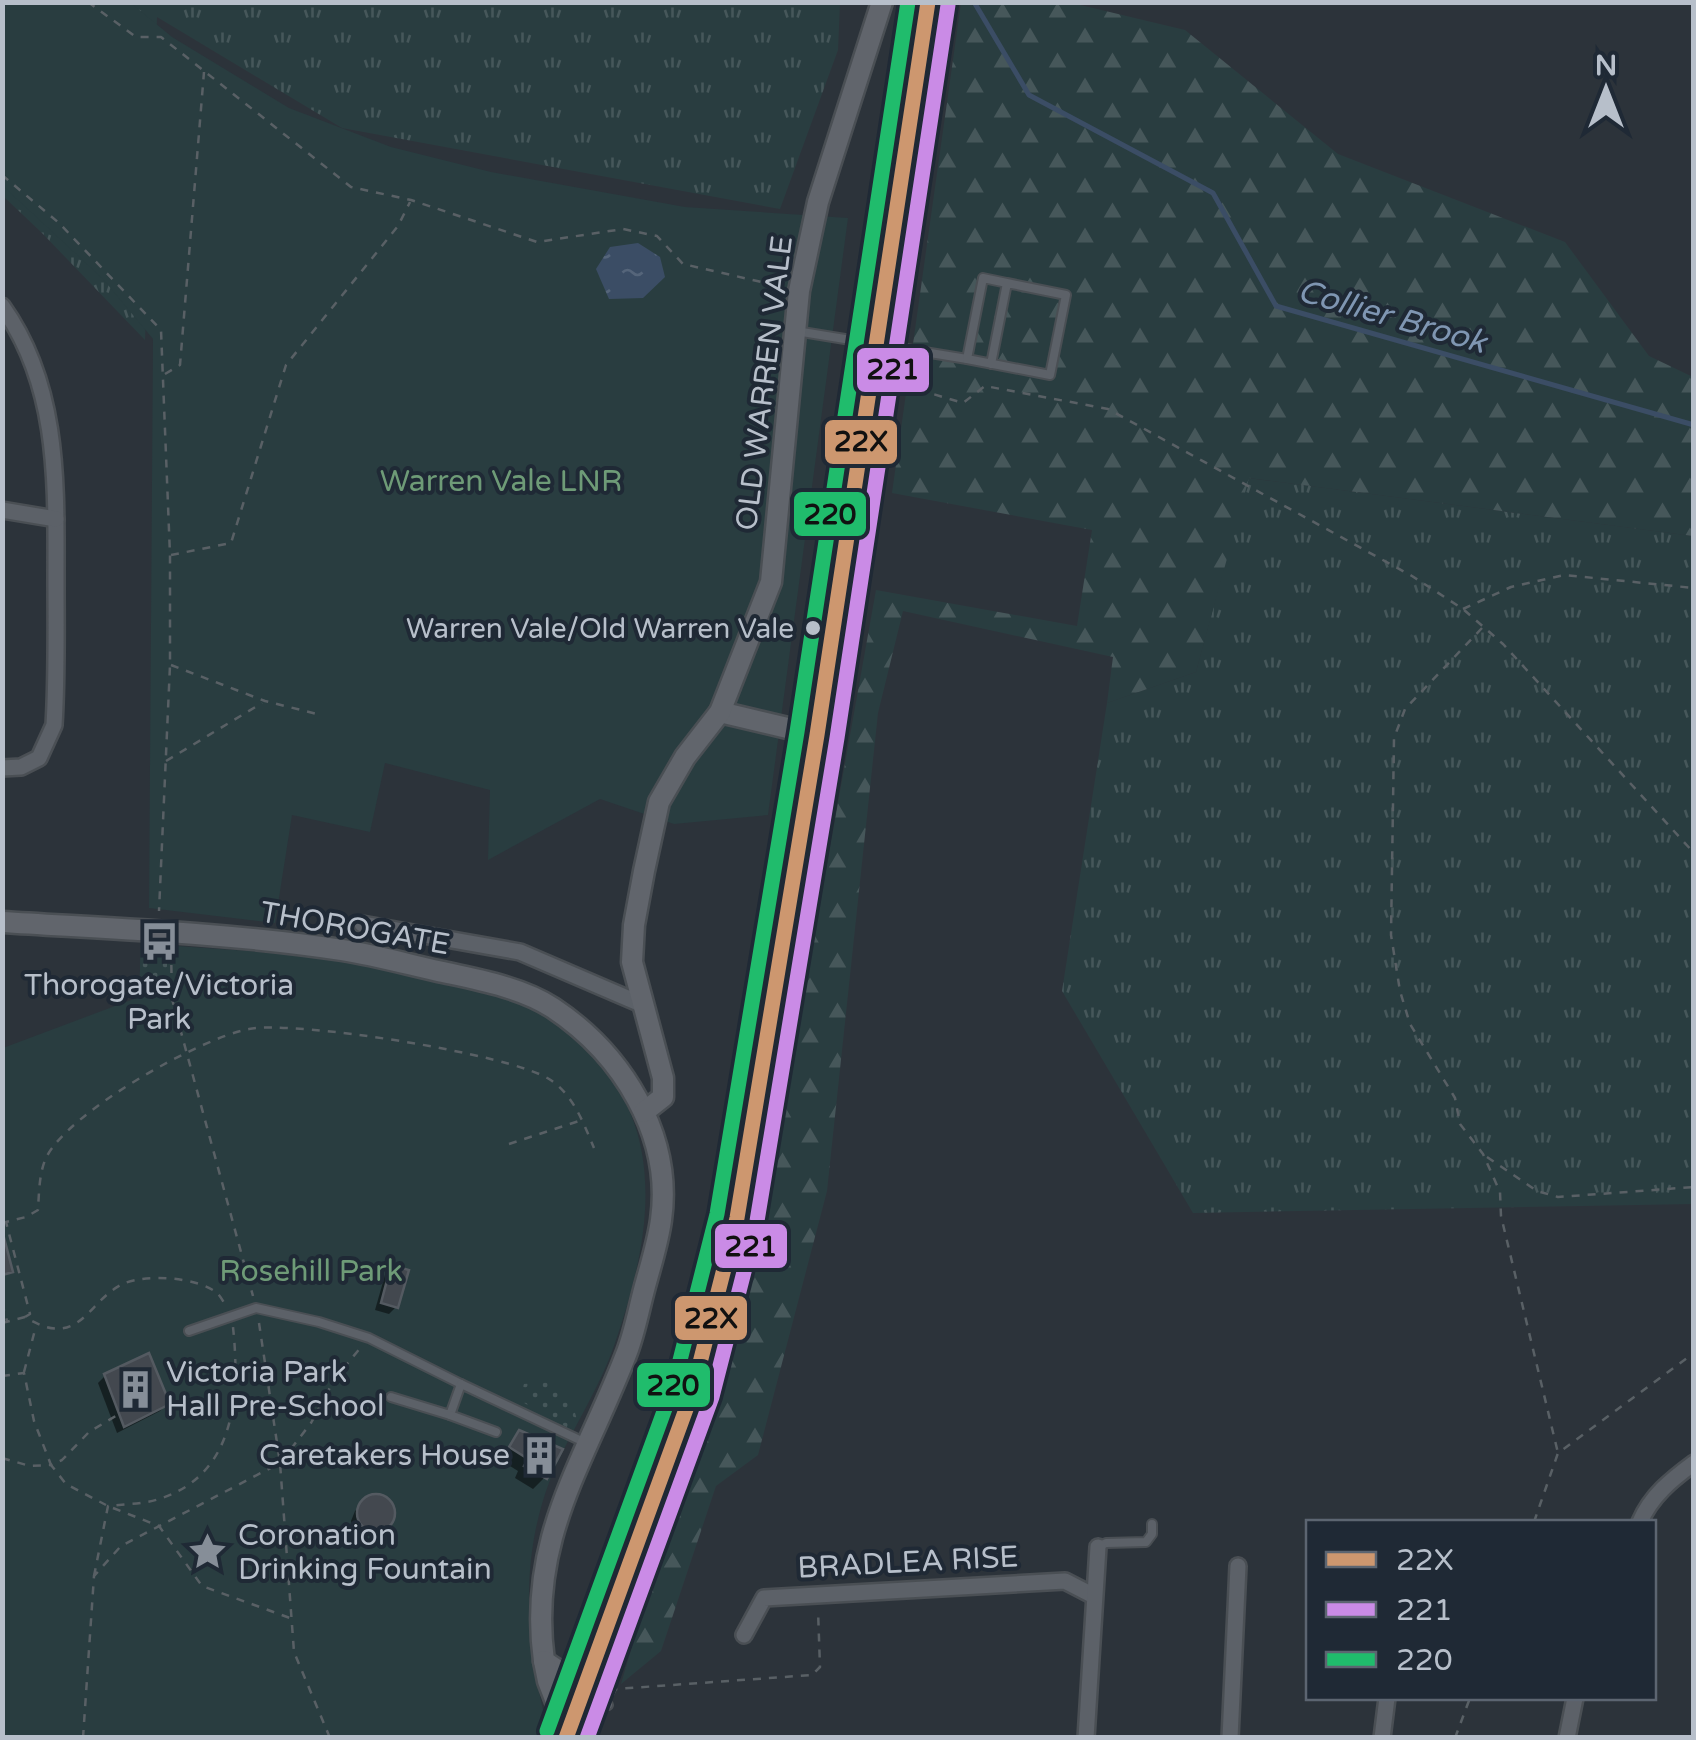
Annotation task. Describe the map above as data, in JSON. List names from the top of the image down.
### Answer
{
  "streets": {
    "street": ["OLD WARREN VALE", "THOROGATE", "BRADLEA RISE"]
  },
  "crossings": [
    ["OLD WARREN VALE", "THOROGATE"]
  ],
  "water": ["Collier Brook"],
  "parks": ["Warren Vale LNR", "Rosehill Park"],
  "places": {
    "other": ["Warren Vale/Old Warren Vale"],
    "bus stop": ["Thorogate/Victoria Park"],
    "building": ["Victoria Park Hall Pre-School", "Caretakers House"],
    "place": ["Coronation Drinking Fountain"]
  },
  "lines": ["transit line 22X", "transit line 220", "transit line 221"],
  "legend": ["22X", "221", "220"],
  "north": "top"
}
